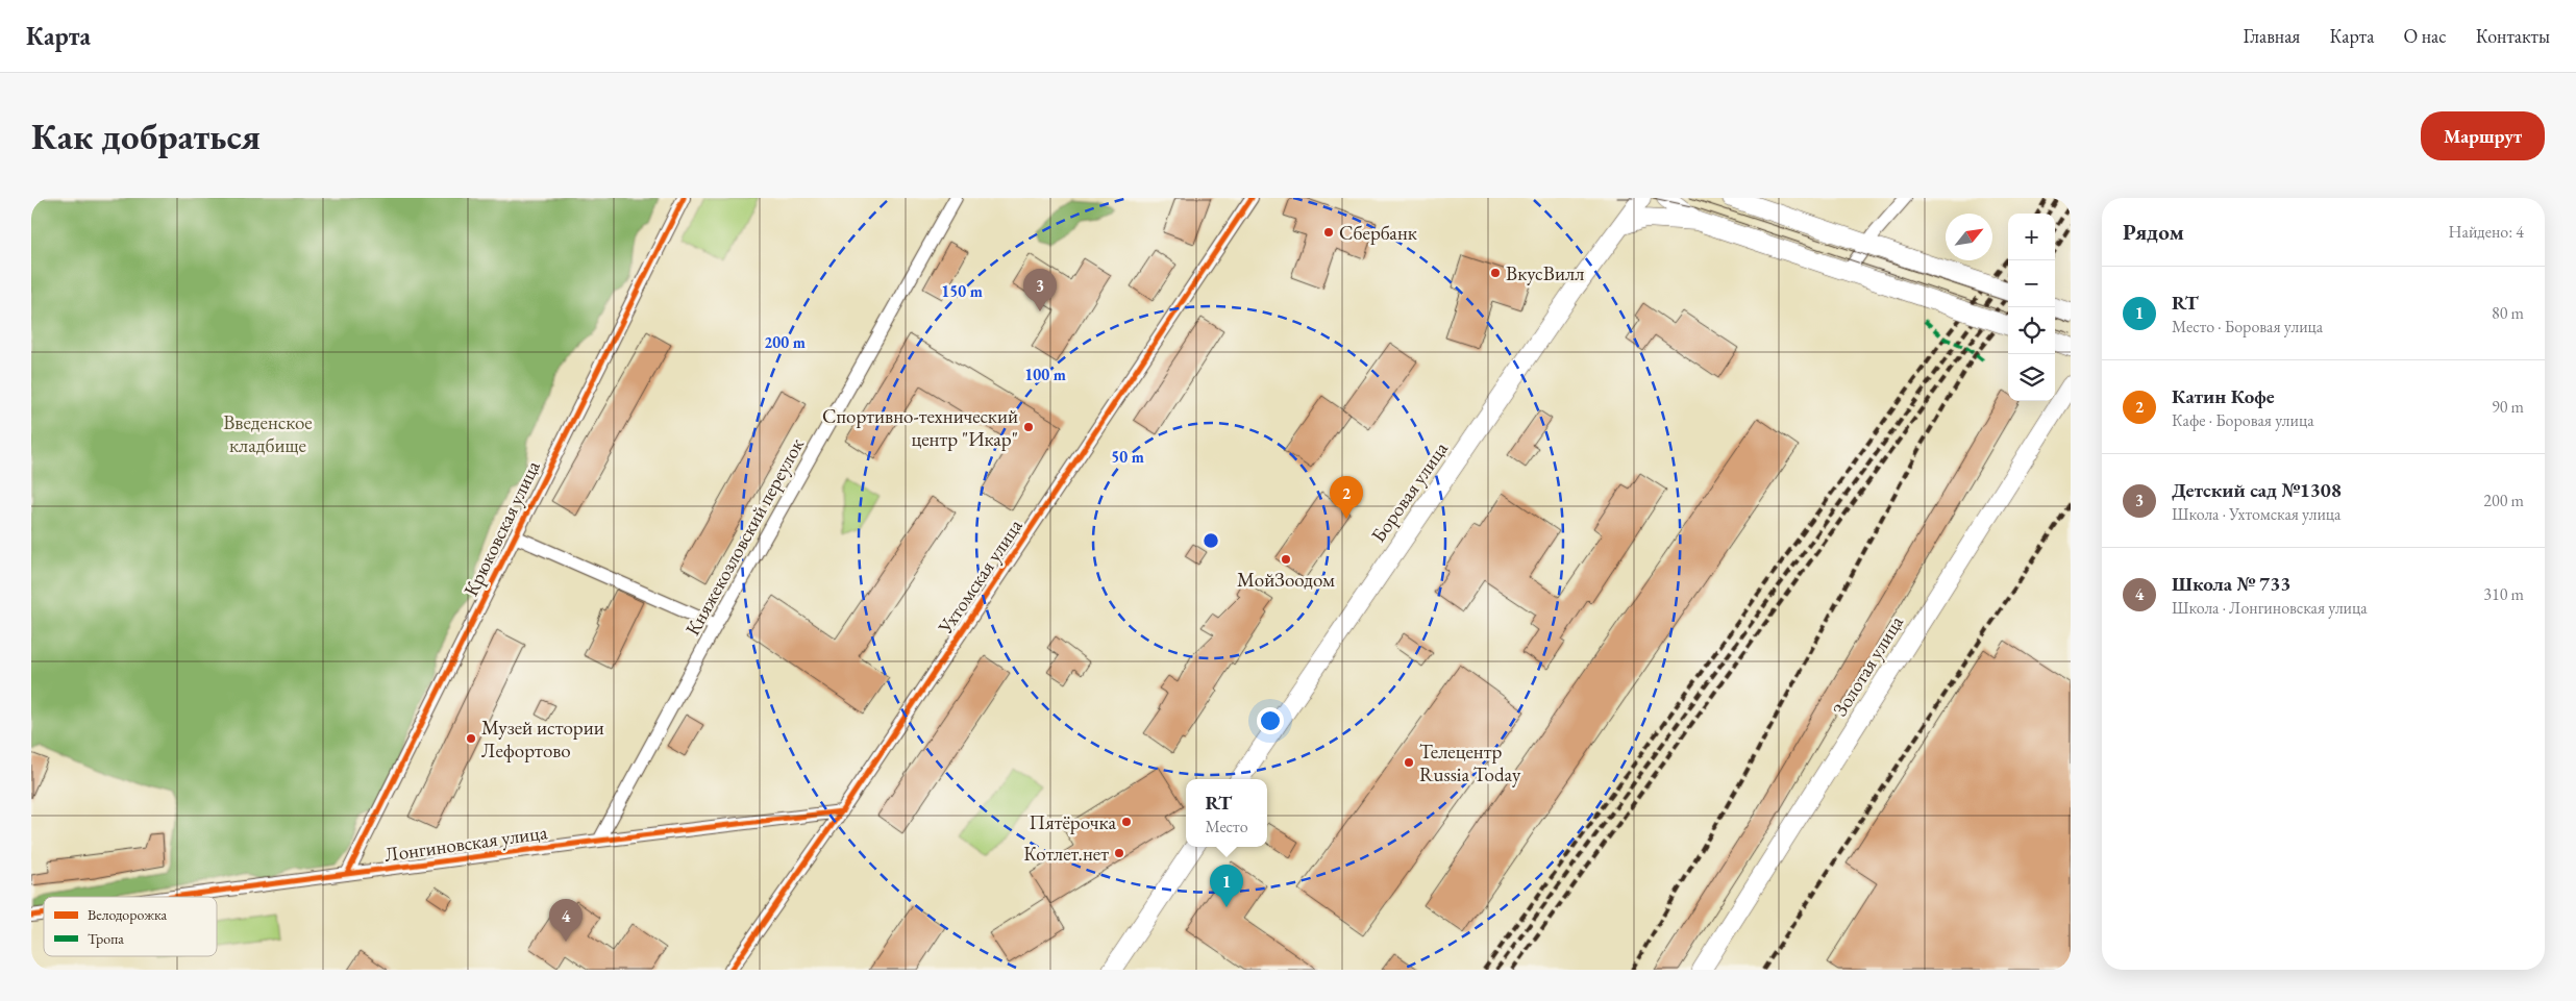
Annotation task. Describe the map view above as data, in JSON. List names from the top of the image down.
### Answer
{
  "streets": {
    "street": [
      "Боровая улица",
      "Крюковская улица",
      "Княжекозловский переулок",
      "Ухтомская улица",
      "Золотая улица",
      "Лонгиновская улица"
    ]
  },
  "crossings": [
    ["Крюковская улица", "Лонгиновская улица"],
    ["Княжекозловский переулок", "Лонгиновская улица"],
    ["Ухтомская улица", "Лонгиновская улица"]
  ],
  "parks": ["Введенское кладбище"],
  "places": [
    "Сбербанк",
    "ВкусВилл",
    "Спортивно-технический центр \"Икар\"",
    "МойЗоодом",
    "Музей истории Лефортово",
    "Телецентр Russia Today",
    "Пятёрочка",
    "Котлет.нет"
  ],
  "legend": ["Велодорожка", "Тропа"],
  "north": "top right",
  "page": {
    "header": "Карта",
    "nav": [
      "Главная",
      "Карта",
      "О нас",
      "Контакты"
    ],
    "buttons": "Маршрут",
    "title": "Как добраться",
    "heading": ["Рядом", "Найдено: 4"],
    "map_buttons": ["+", "−"],
    "list": [
      {
        "mark": "1",
        "name": "RT",
        "note": "Место · Боровая улица",
        "value": "80 m"
      },
      {
        "mark": "2",
        "name": "Катин Кофе",
        "note": "Кафе · Боровая улица",
        "value": "90 m"
      },
      {
        "mark": "3",
        "name": "Детский сад №1308",
        "note": "Школа · Ухтомская улица",
        "value": "200 m"
      },
      {
        "mark": "4",
        "name": "Школа № 733",
        "note": "Школа · Лонгиновская улица",
        "value": "310 m"
      }
    ],
    "pins": [
      "3",
      "2",
      "1",
      "4"
    ],
    "popup": ["RT", "Место"]
  },
  "rings": [
    "150 m",
    "200 m",
    "100 m",
    "50 m"
  ]
}
